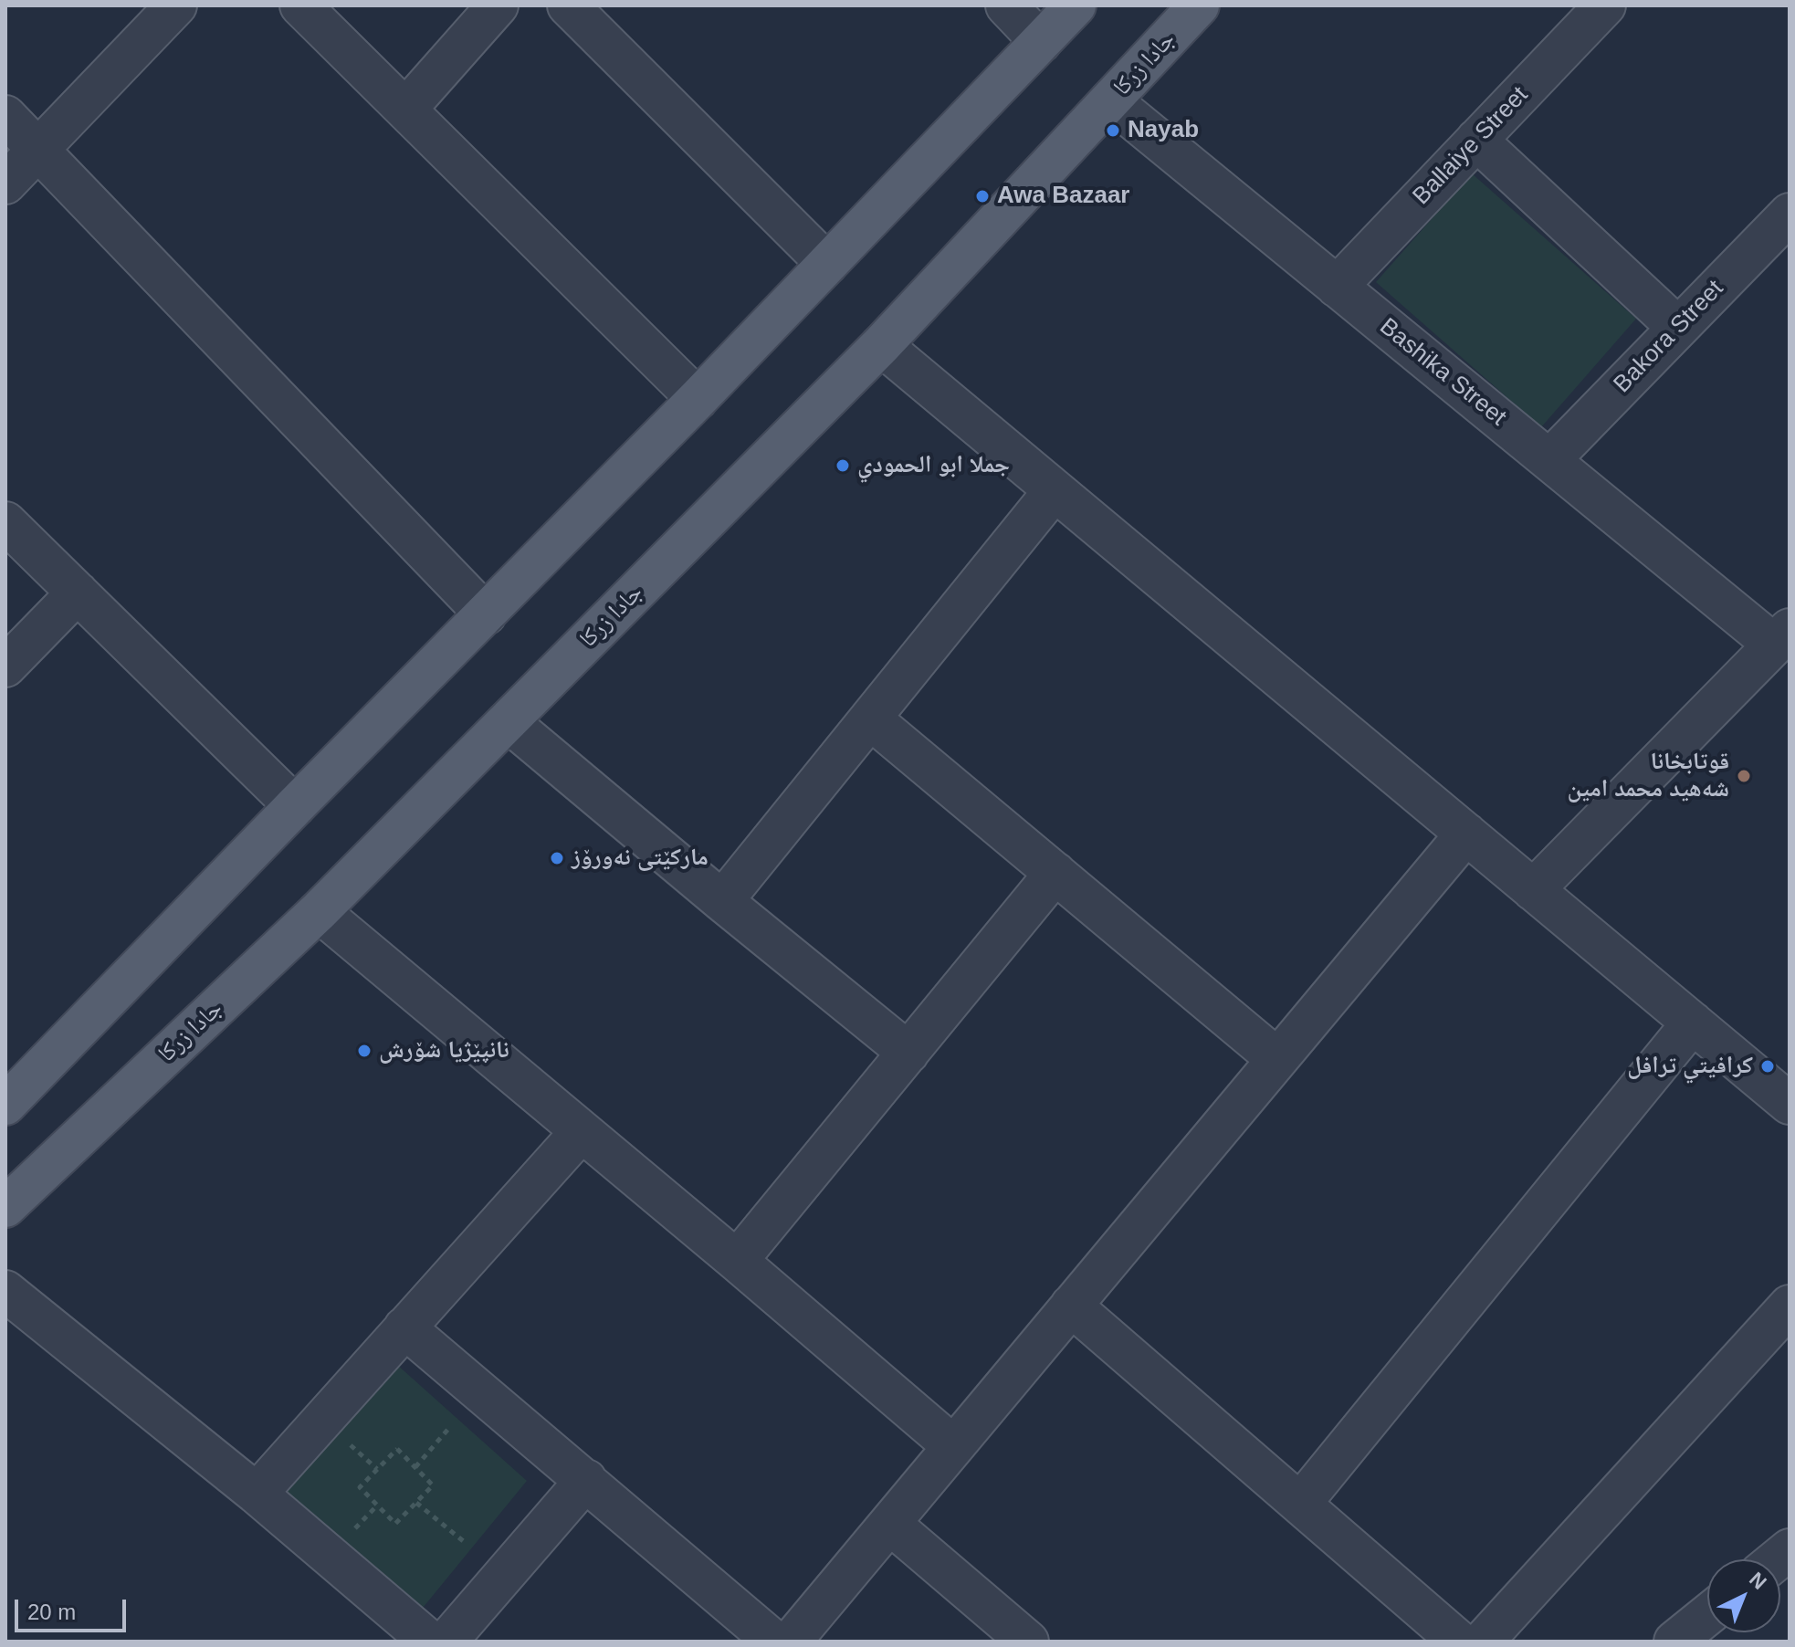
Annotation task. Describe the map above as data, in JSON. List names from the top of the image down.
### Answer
{
  "streets": {
    "main road": ["جادا زرکا"],
    "street": ["Ballaiye Street", "Bakora Street", "Bashika Street"]
  },
  "crossings": [
    ["جادا زرکا", "Bashika Street"],
    ["Ballaiye Street", "Bashika Street"],
    ["Bakora Street", "Bashika Street"]
  ],
  "places": [
    "Nayab",
    "Awa Bazaar",
    "جملا ابو الحمودي",
    "قوتابخانا شەهید محمد امین",
    "مارکێتی نەورۆز",
    "نانپێژیا شۆرش",
    "كرافيتي ترافل"
  ],
  "scale_bar": "20 m",
  "north": "top right"
}
